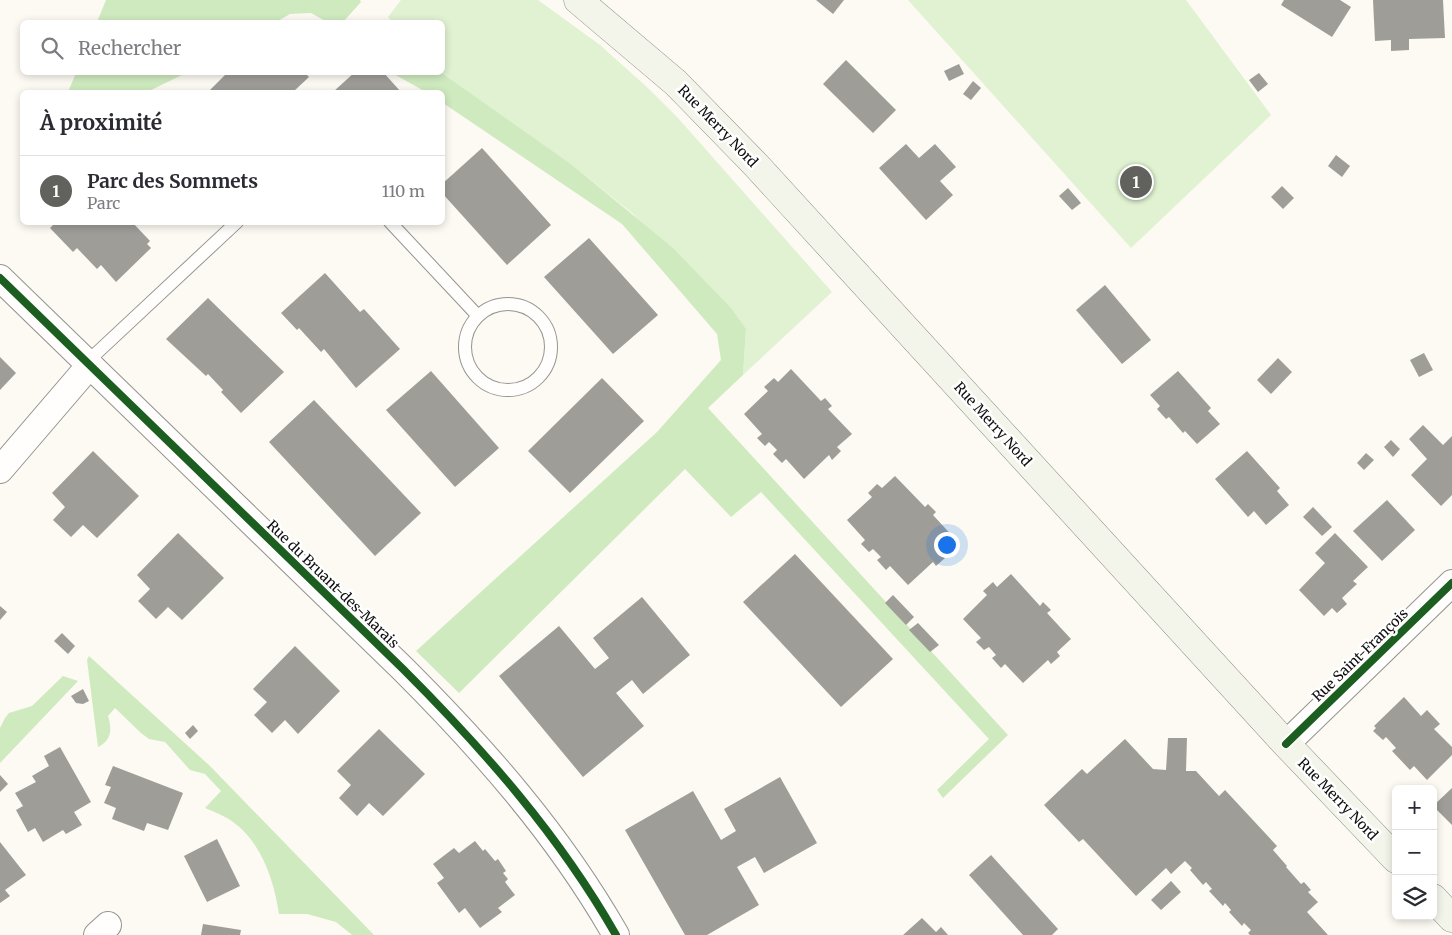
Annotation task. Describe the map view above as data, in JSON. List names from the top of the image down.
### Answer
{
  "streets": {
    "main road": ["Rue Merry Nord"],
    "street": ["Rue du Bruant-des-Marais", "Rue Saint-François"]
  },
  "crossings": [
    ["Rue Merry Nord", "Rue Saint-François"]
  ],
  "page": {
    "search": "Rechercher",
    "heading": "À proximité",
    "list": [
      {
        "mark": "1",
        "name": "Parc des Sommets",
        "note": "Parc",
        "value": "110 m"
      }
    ],
    "pins": "1",
    "map_buttons": ["+", "−"]
  }
}
